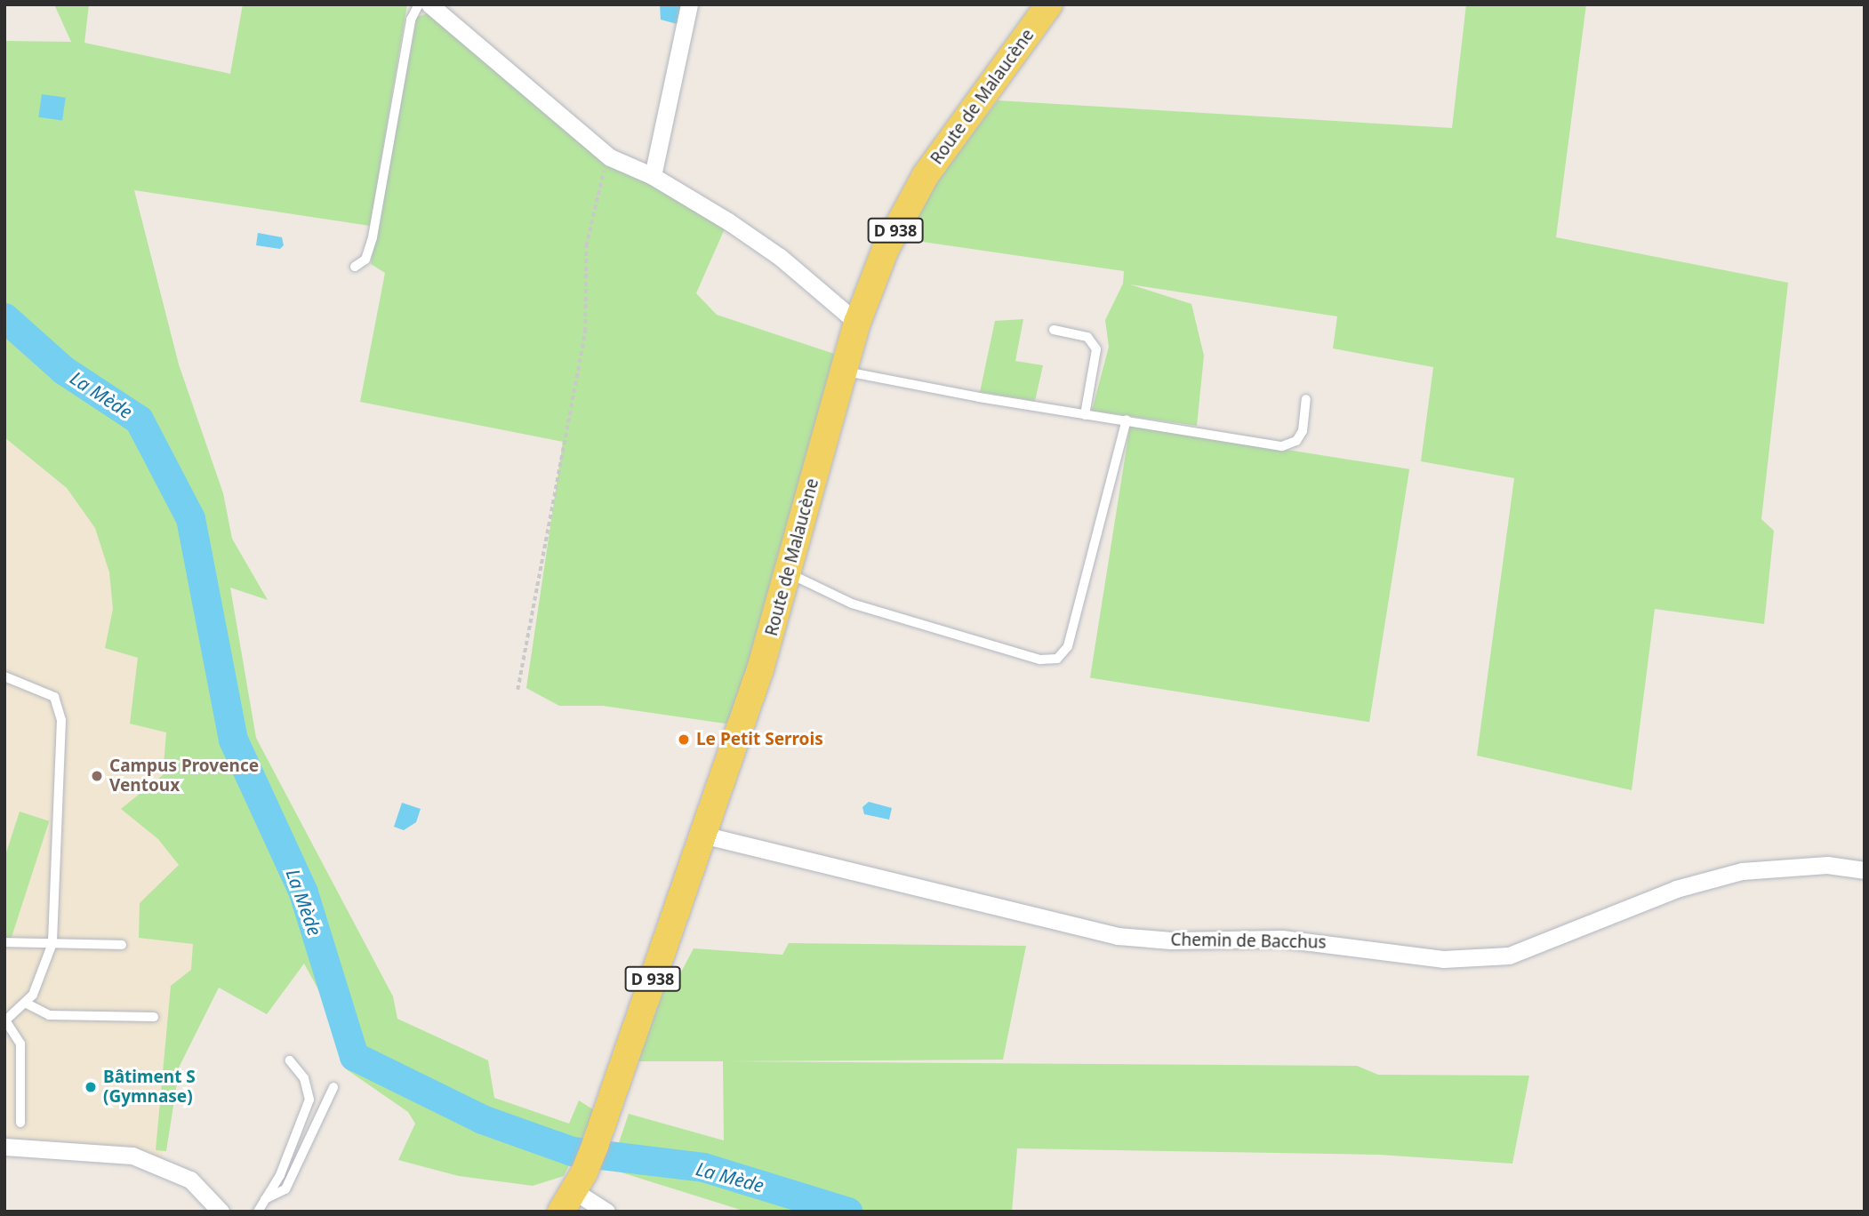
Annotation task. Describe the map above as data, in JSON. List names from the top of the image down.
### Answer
{
  "streets": {
    "main road": ["Route de Malaucène", "D 938"],
    "street": ["Chemin de Bacchus"]
  },
  "crossings": [
    ["Route de Malaucène", "Chemin de Bacchus"]
  ],
  "water": ["La Mède"],
  "places": ["Le Petit Serrois", "Campus Provence Ventoux", "Bâtiment S (Gymnase)"]
}
